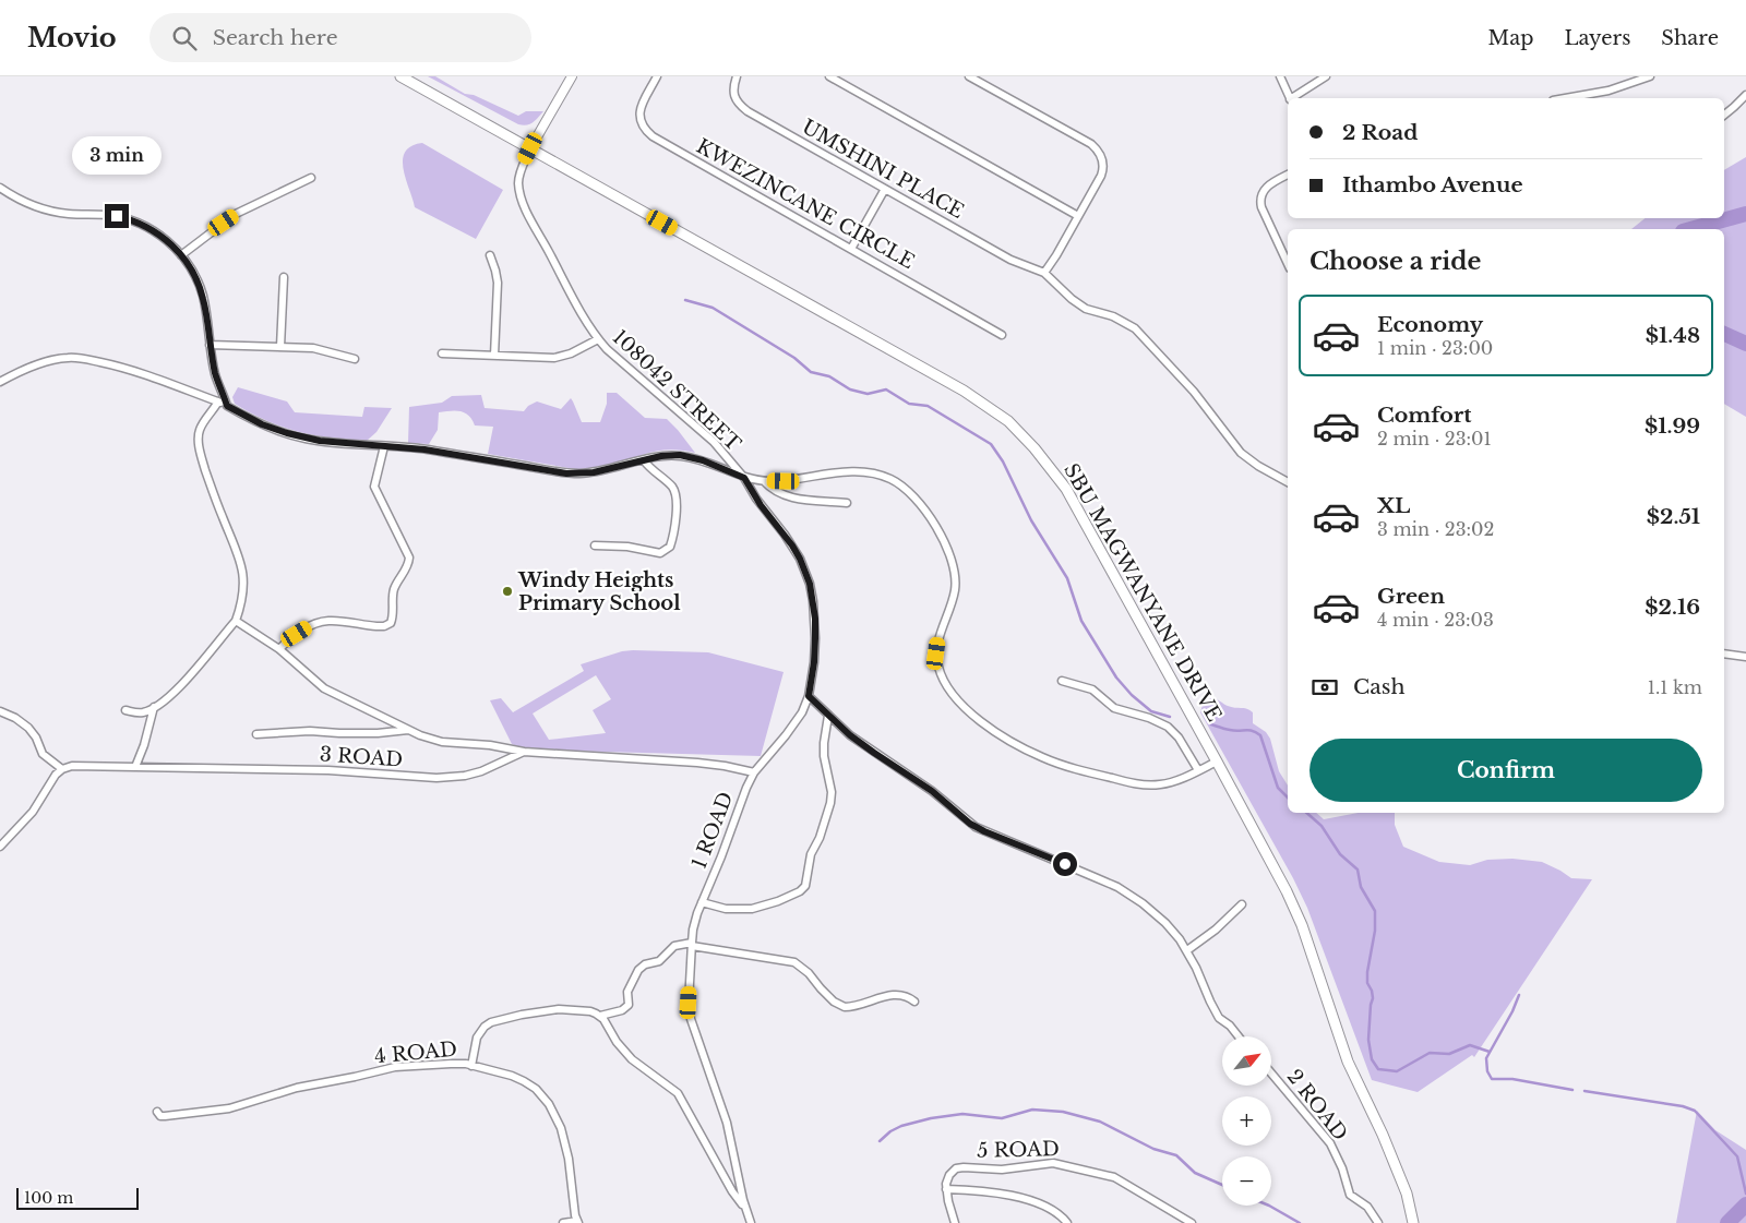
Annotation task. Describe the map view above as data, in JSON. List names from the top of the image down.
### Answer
{
  "streets": {
    "main road": ["SBU MAGWANYANE DRIVE"],
    "street": [
      "UMSHINI PLACE",
      "KWEZINCANE CIRCLE",
      "108042 STREET",
      "3 ROAD",
      "1 ROAD",
      "4 ROAD",
      "2 ROAD",
      "5 ROAD"
    ]
  },
  "crossings": [
    ["108042 STREET", "SBU MAGWANYANE DRIVE"],
    ["108042 STREET", "1 ROAD"],
    ["3 ROAD", "1 ROAD"]
  ],
  "places": ["Windy Heights Primary School"],
  "scale_bar": "100 m",
  "north": "top right",
  "page": {
    "header": "Movio",
    "search": "Search here",
    "nav": ["Map", "Layers", "Share"],
    "banner": ["2 Road", "Ithambo Avenue"],
    "bubble": "3 min",
    "heading": "Choose a ride",
    "list": [
      {
        "name": "Economy",
        "note": "1 min · 23:00",
        "value": "$1.48"
      },
      {
        "name": "Comfort",
        "note": "2 min · 23:01",
        "value": "$1.99"
      },
      {
        "name": "XL",
        "note": "3 min · 23:02",
        "value": "$2.51"
      },
      {
        "name": "Green",
        "note": "4 min · 23:03",
        "value": "$2.16"
      }
    ],
    "pay": ["Cash", "1.1 km"],
    "buttons": "Confirm",
    "map_buttons": ["+", "−"],
    "scale": "100 m"
  }
}
